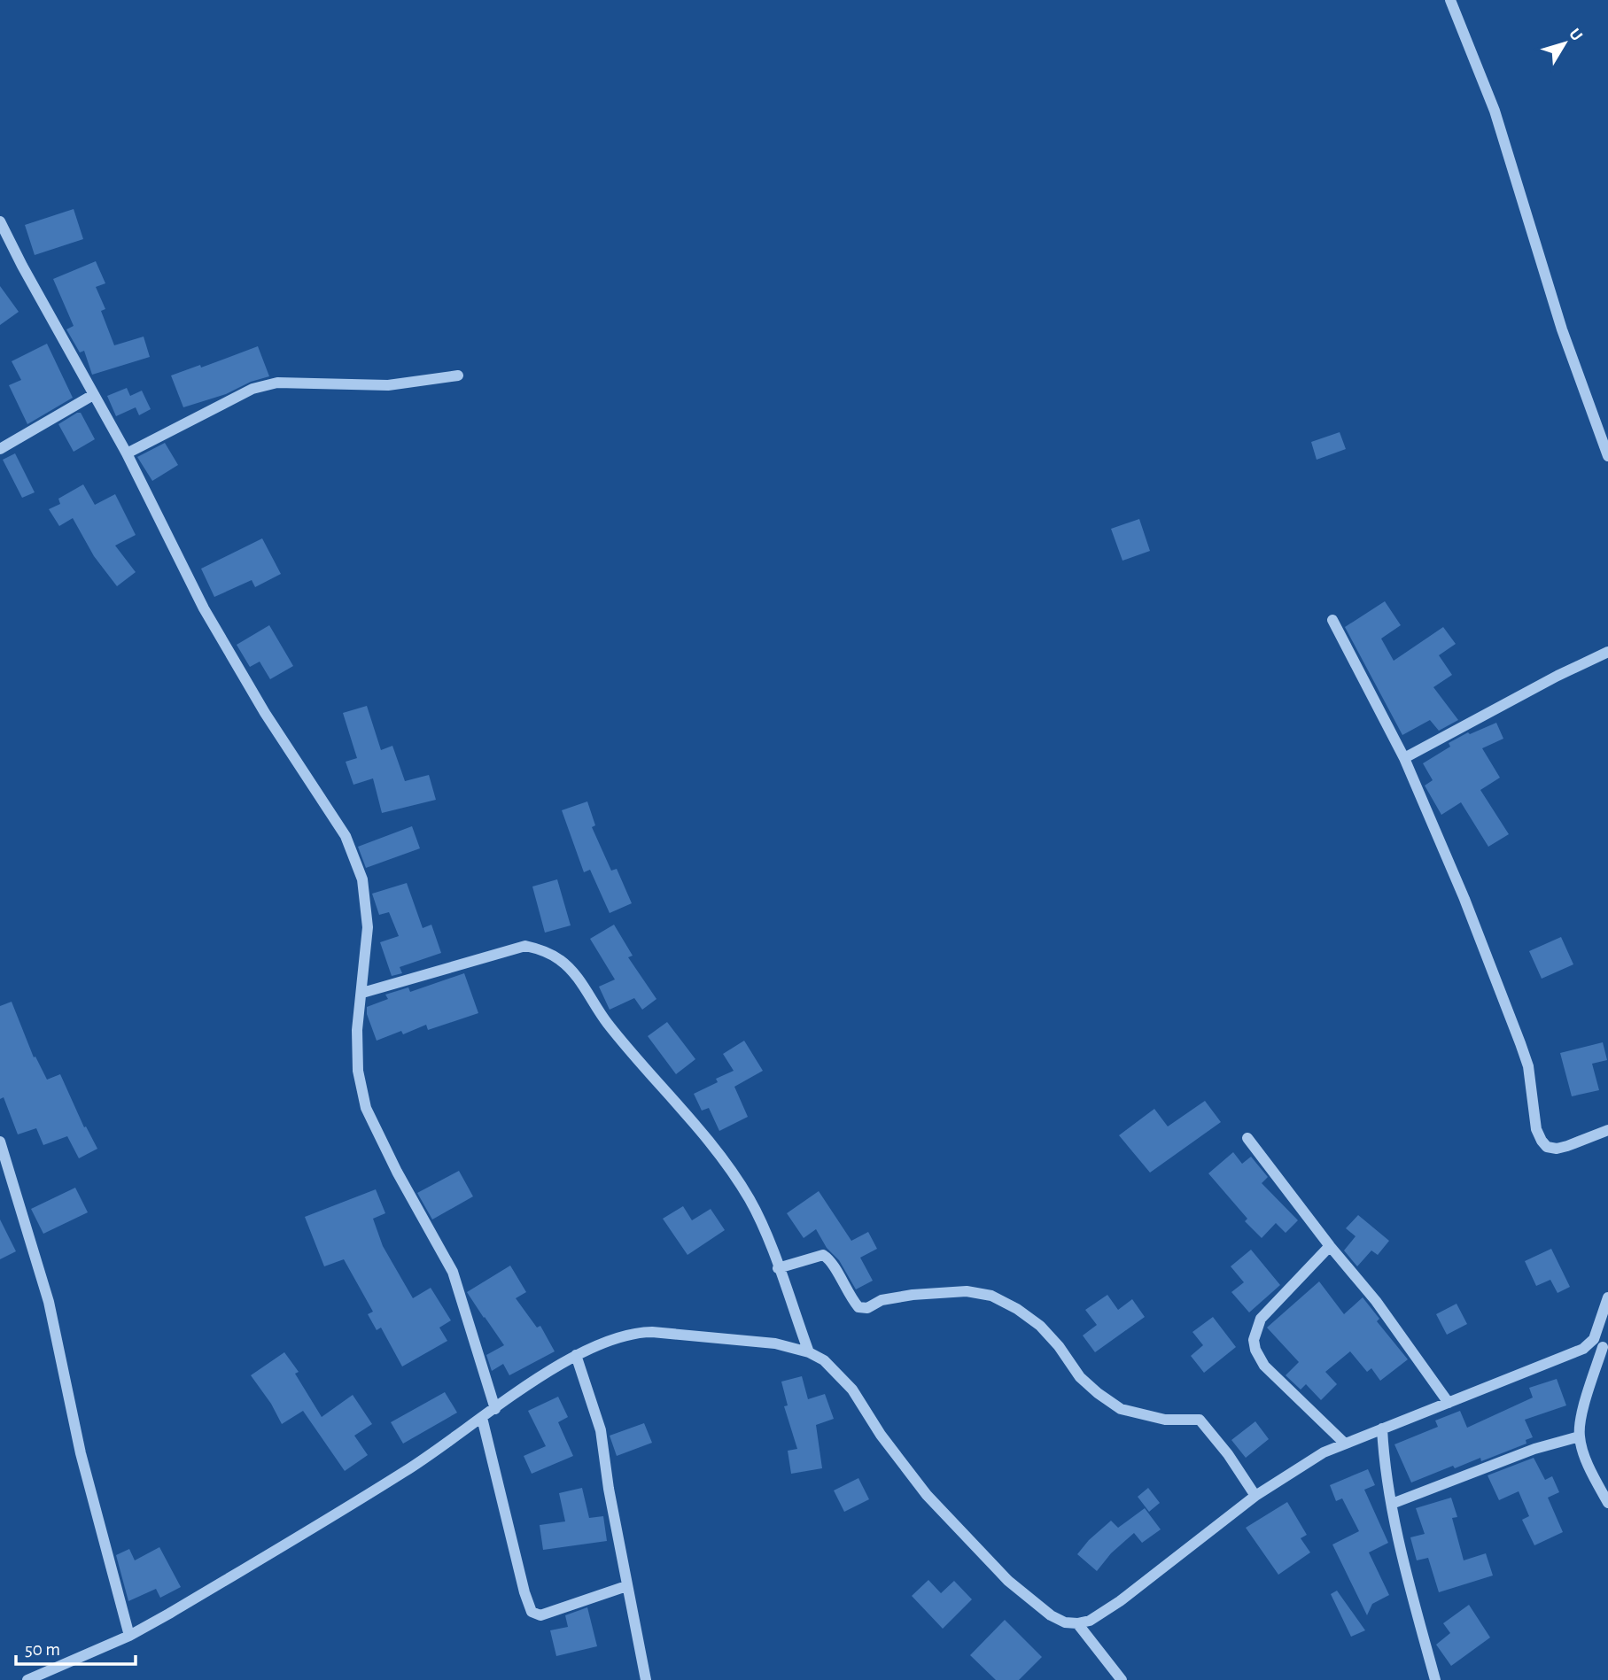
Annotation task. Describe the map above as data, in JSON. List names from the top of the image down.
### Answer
{
  "scale_bar": "50 m",
  "north": "top right"
}
